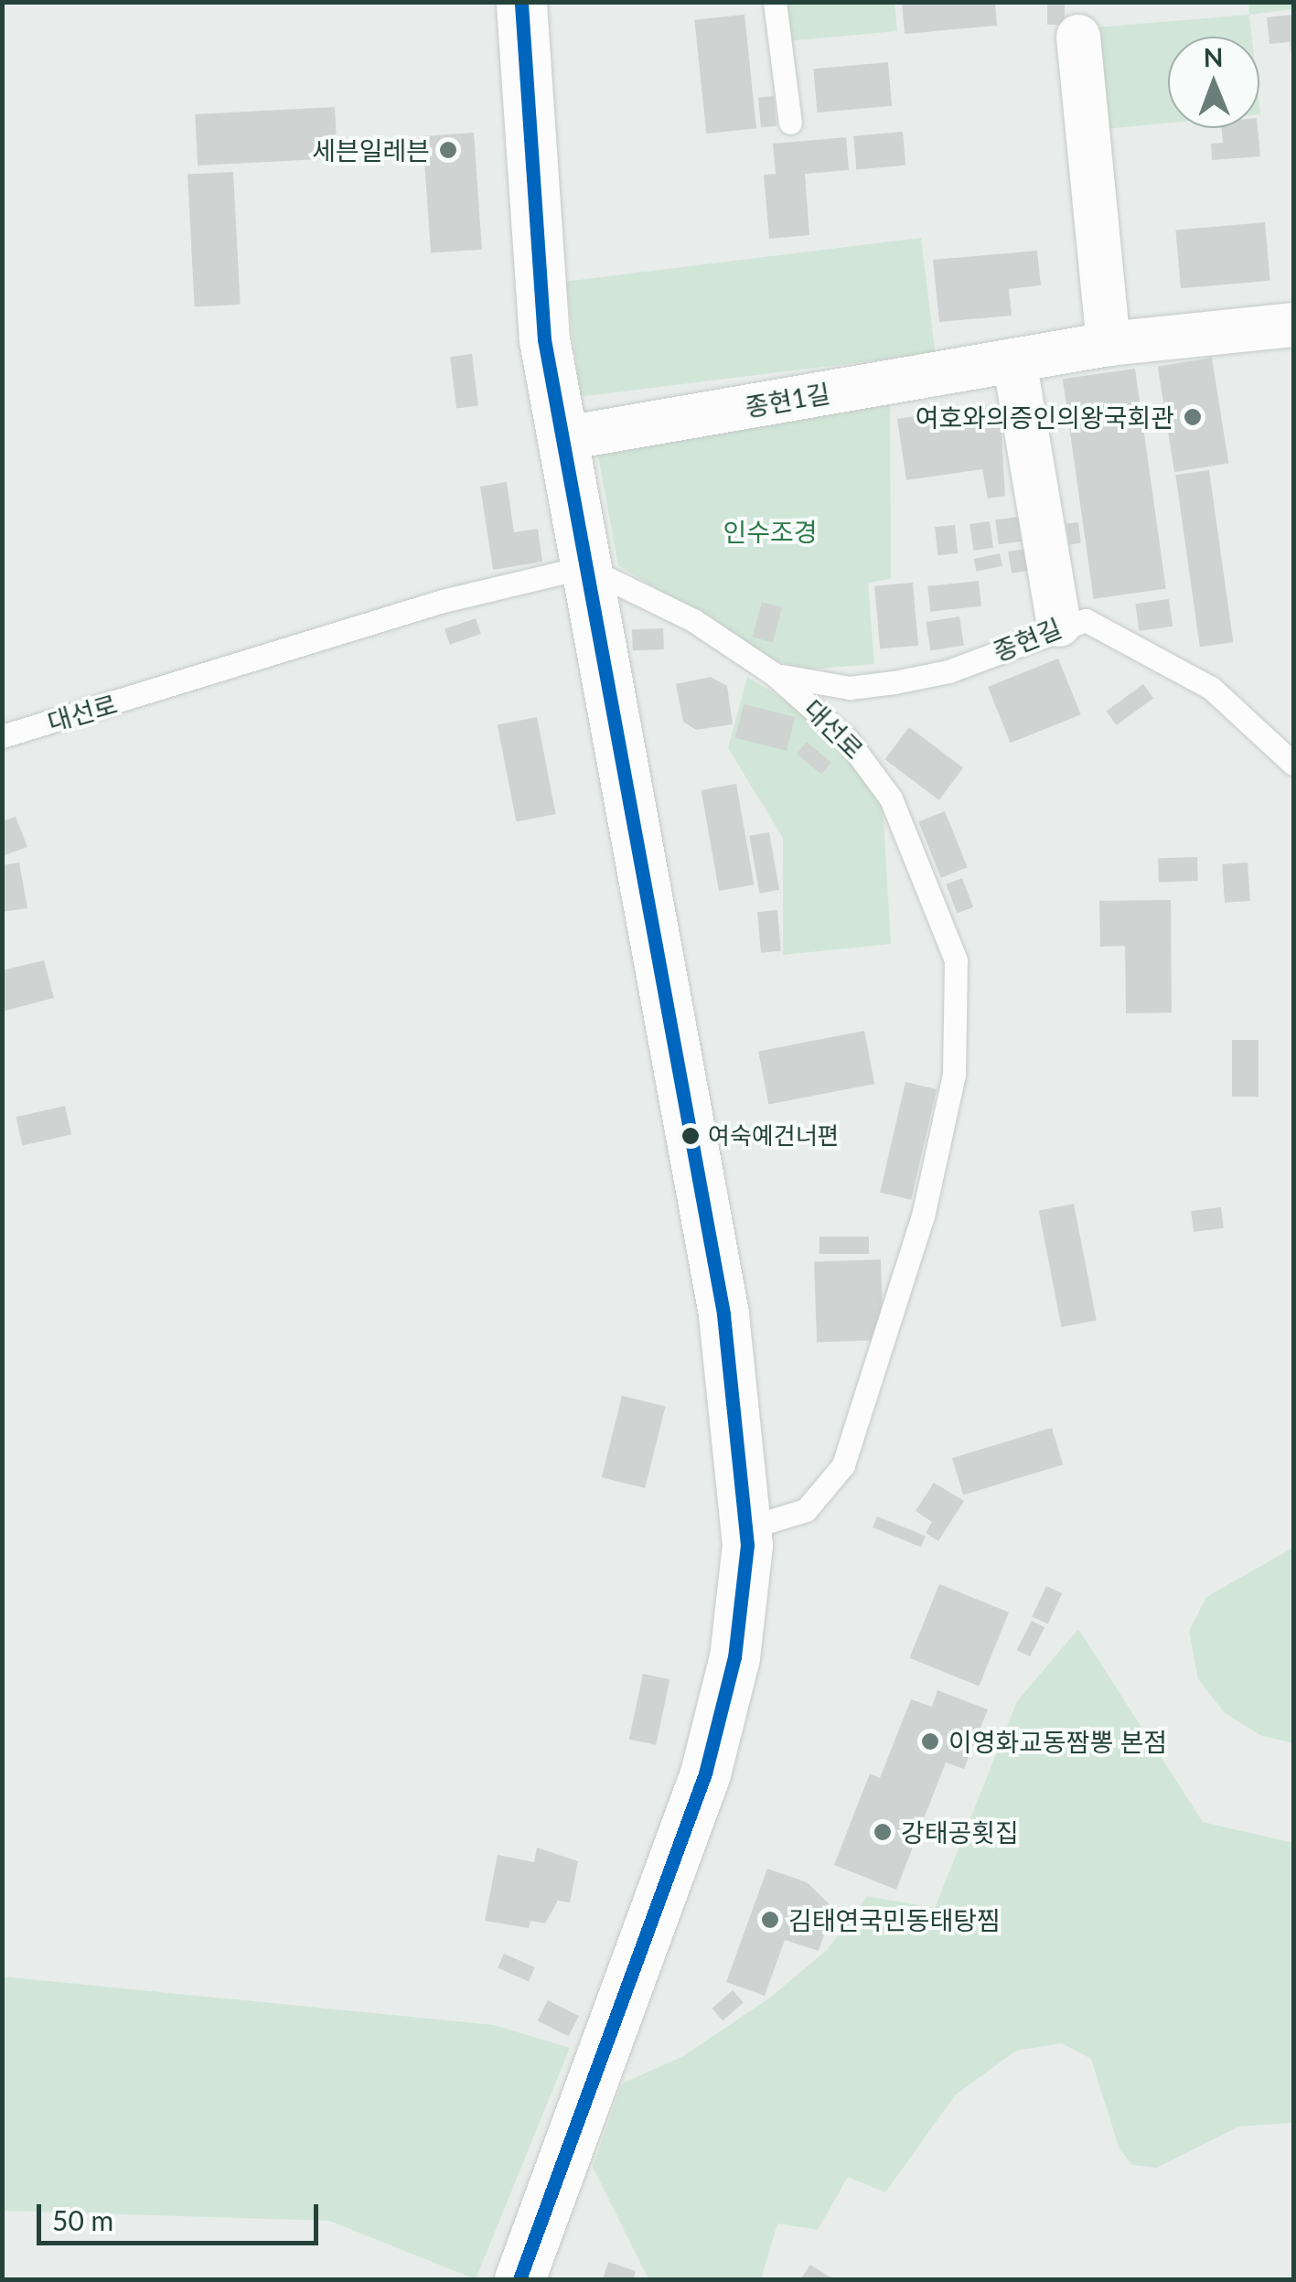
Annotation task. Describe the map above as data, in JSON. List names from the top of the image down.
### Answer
{
  "streets": {
    "street": ["종현1길"],
    "lane": ["종현길", "대선로"]
  },
  "crossings": [
    ["종현길", "대선로"]
  ],
  "parks": ["인수조경"],
  "places": [
    "세븐일레븐",
    "여호와의증인의왕국회관",
    "여숙예건너편",
    "이영화교동짬뽕 본점",
    "강태공횟집",
    "김태연국민동태탕찜"
  ],
  "scale_bar": "50 m",
  "north": "top"
}
